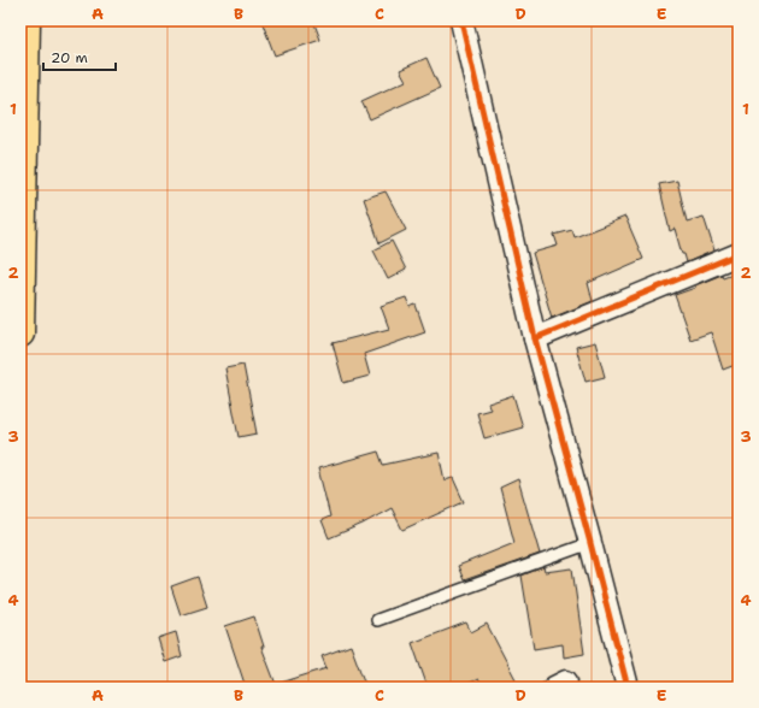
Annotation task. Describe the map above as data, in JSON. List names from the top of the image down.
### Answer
{
  "scale_bar": "20 m",
  "grid": {
    "columns": [
      "A",
      "B",
      "C",
      "D",
      "E"
    ],
    "rows": [
      "1",
      "2",
      "3",
      "4"
    ]
  }
}
